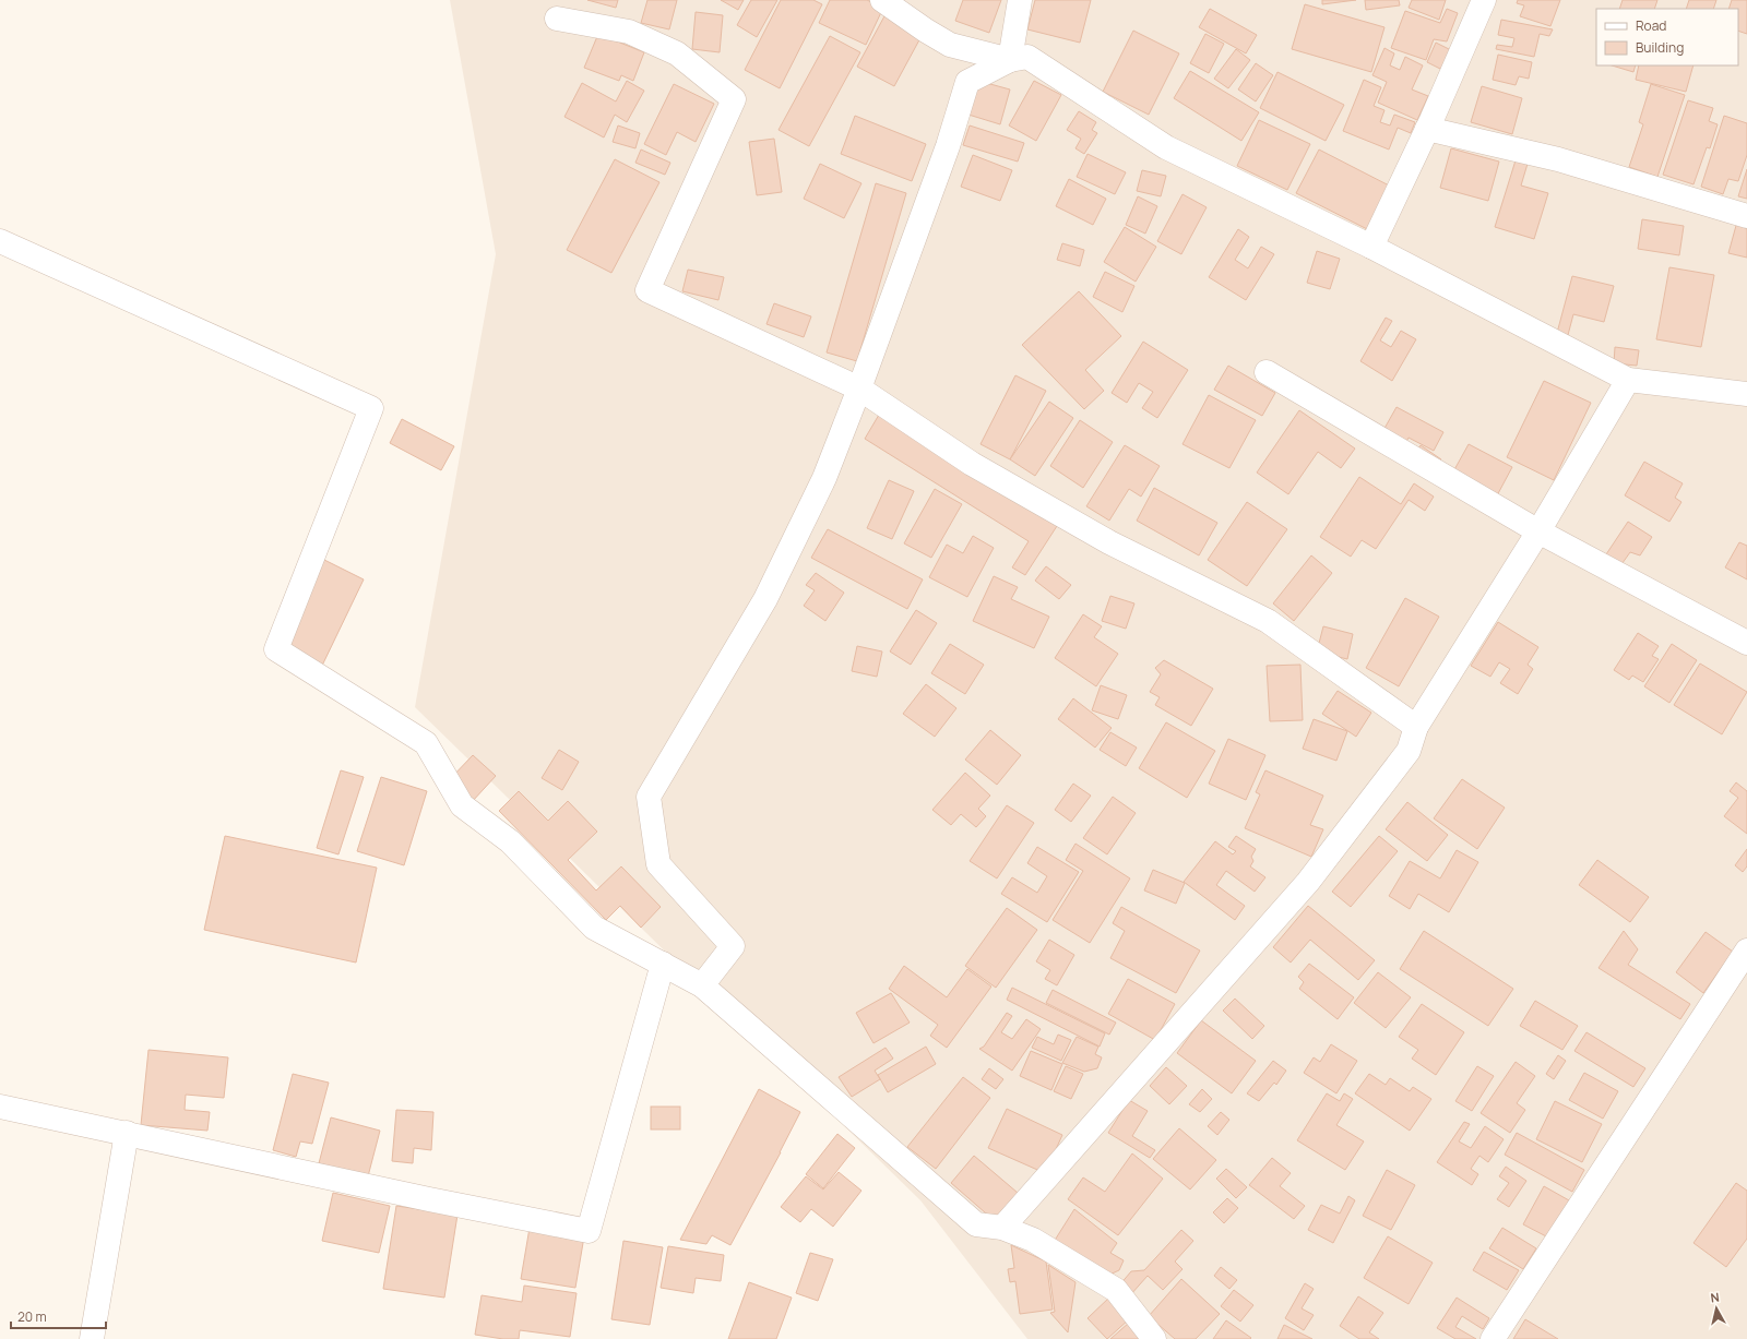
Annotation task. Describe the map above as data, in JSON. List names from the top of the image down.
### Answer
{
  "legend": ["Road", "Building"],
  "scale_bar": "20 m",
  "north": "top"
}
